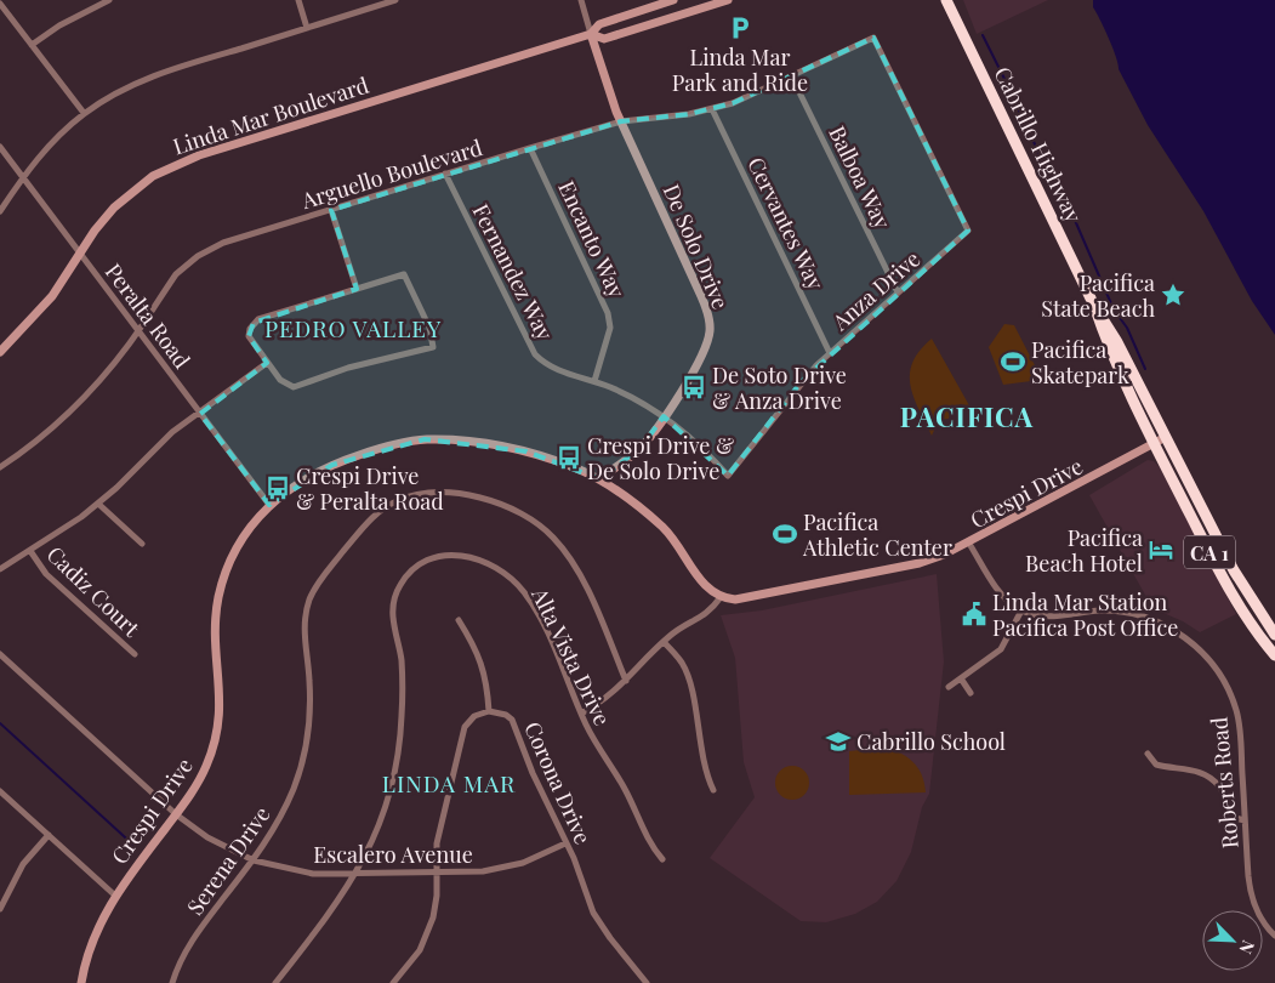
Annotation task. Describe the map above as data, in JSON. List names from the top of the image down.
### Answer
{
  "streets": {
    "highway": ["Cabrillo Highway", "CA 1"],
    "street": [
      "Linda Mar Boulevard",
      "Arguello Boulevard",
      "Balboa Way",
      "Cervantes Way",
      "Encanto Way",
      "De Solo Drive",
      "Fernandez Way",
      "Anza Drive",
      "Peralta Road",
      "Crespi Drive",
      "Cadiz Court",
      "Alta Vista Drive",
      "Corona Drive",
      "Roberts Road",
      "Escalero Avenue",
      "Serena Drive"
    ]
  },
  "crossings": [
    ["Linda Mar Boulevard", "De Solo Drive"],
    ["Linda Mar Boulevard", "Peralta Road"],
    ["Cabrillo Highway", "Crespi Drive"],
    ["Arguello Boulevard", "Balboa Way"],
    ["Arguello Boulevard", "Cervantes Way"],
    ["Arguello Boulevard", "Encanto Way"],
    ["Arguello Boulevard", "De Solo Drive"],
    ["Arguello Boulevard", "Fernandez Way"],
    ["Arguello Boulevard", "Anza Drive"],
    ["Arguello Boulevard", "Peralta Road"],
    ["Balboa Way", "Anza Drive"],
    ["Cervantes Way", "Anza Drive"],
    ["Encanto Way", "Fernandez Way"],
    ["De Solo Drive", "Fernandez Way"],
    ["De Solo Drive", "Anza Drive"],
    ["De Solo Drive", "Crespi Drive"],
    ["Fernandez Way", "Anza Drive"],
    ["Peralta Road", "Crespi Drive"],
    ["Crespi Drive", "Roberts Road"],
    ["Crespi Drive", "Escalero Avenue"],
    ["Alta Vista Drive", "Escalero Avenue"],
    ["Corona Drive", "Escalero Avenue"],
    ["Escalero Avenue", "Serena Drive"]
  ],
  "districts": ["PEDRO VALLEY", "PACIFICA", "LINDA MAR"],
  "places": {
    "parking": ["Linda Mar Park and Ride"],
    "place": ["Pacifica State Beach"],
    "sports": ["Pacifica Skatepark", "Pacifica Athletic Center"],
    "bus stop": ["De Soto Drive & Anza Drive", "Crespi Drive & De Solo Drive", "Crespi Drive & Peralta Road"],
    "hotel": ["Pacifica Beach Hotel"],
    "public building": ["Linda Mar Station Pacifica Post Office"],
    "school or university": ["Cabrillo School"]
  },
  "north": "bottom right"
}
